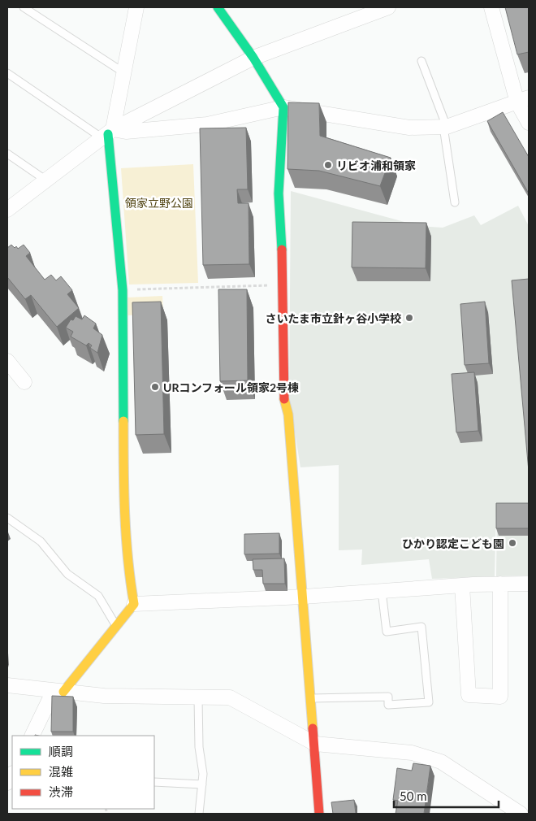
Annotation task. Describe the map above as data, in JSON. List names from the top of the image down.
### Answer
{
  "parks": ["領家立野公園"],
  "places": [
    "リビオ浦和領家",
    "さいたま市立針ヶ谷小学校",
    "URコンフォール領家2号棟",
    "ひかり認定こども園"
  ],
  "legend": ["順調", "混雑", "渋滞"],
  "scale_bar": "50 m"
}
